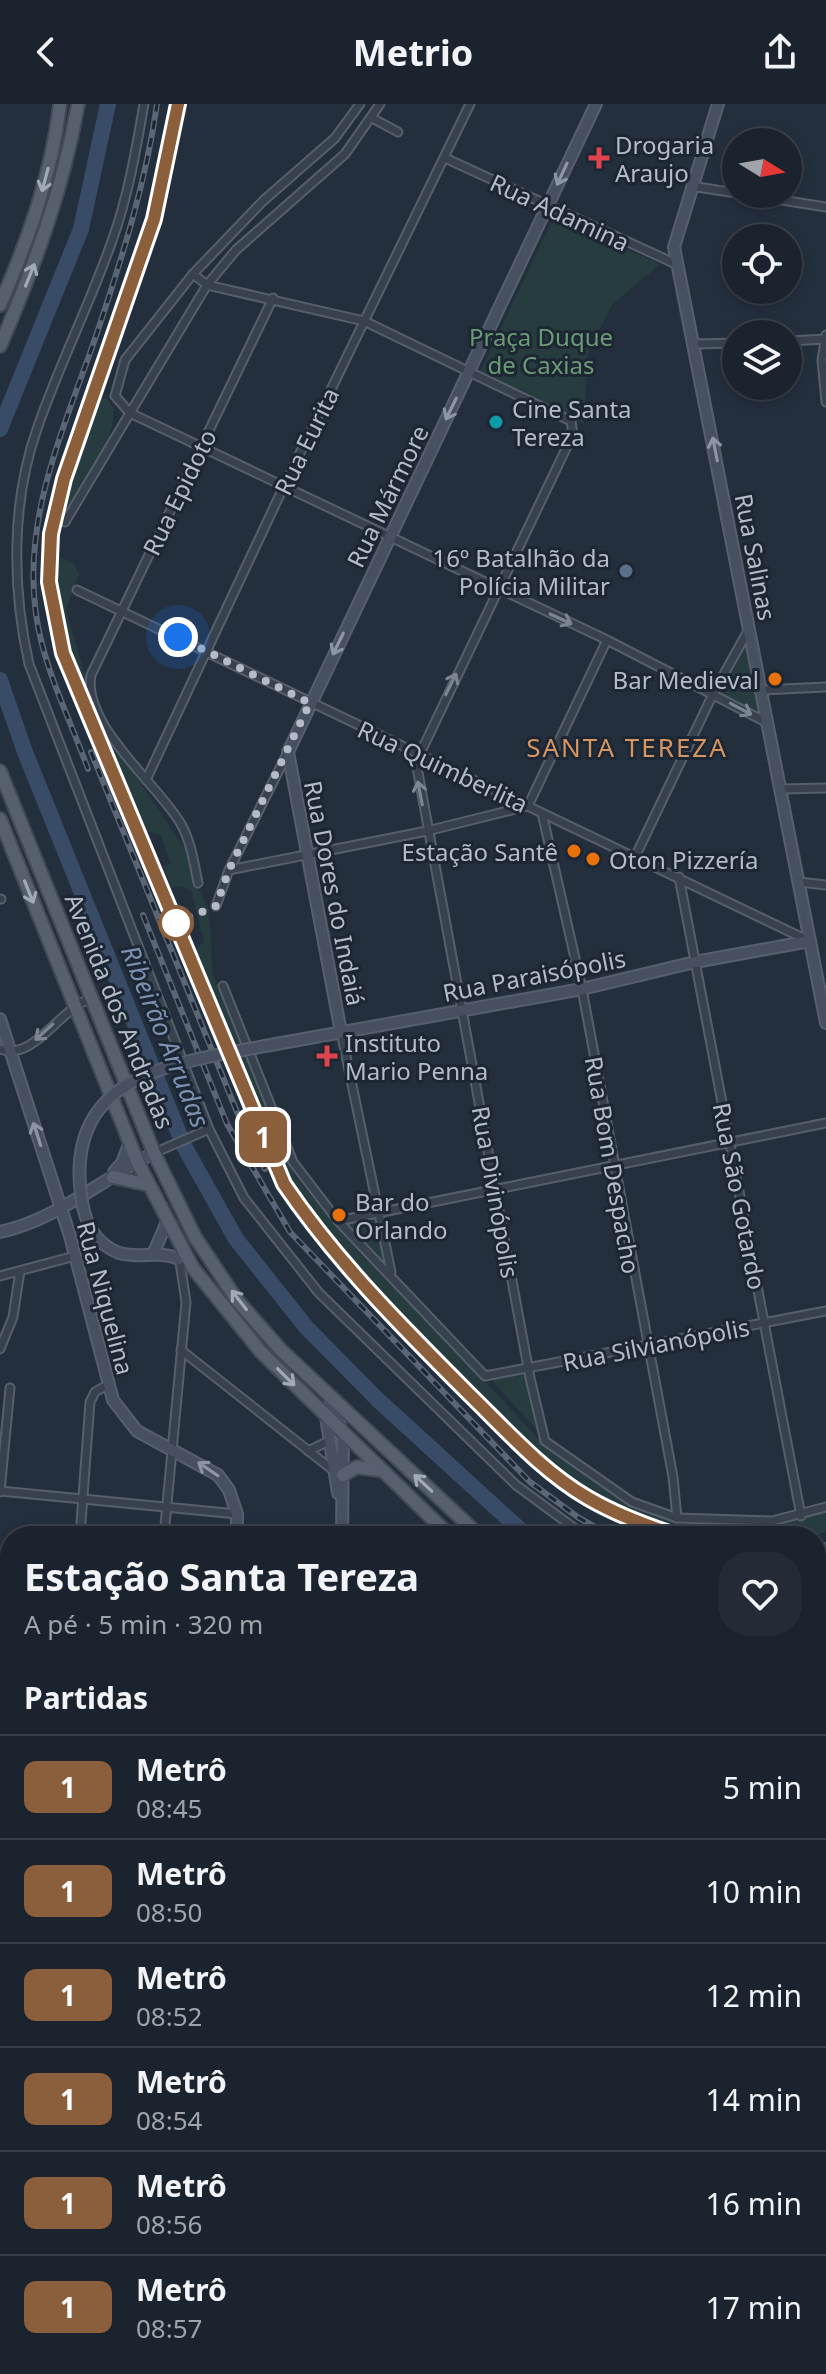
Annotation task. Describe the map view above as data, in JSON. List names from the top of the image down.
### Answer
{
  "streets": {
    "main road": ["Avenida dos Andradas"],
    "street": [
      "Rua Adamina",
      "Rua Eurita",
      "Rua Epidoto",
      "Rua Mármore",
      "Rua Salinas",
      "Rua Quimberlita",
      "Rua Dores do Indaiá",
      "Rua Paraisópolis",
      "Rua Bom Despacho",
      "Rua Divinópolis",
      "Rua São Gotardo",
      "Rua Niquelina",
      "Rua Silvianópolis"
    ]
  },
  "crossings": [
    ["Rua Adamina", "Rua Eurita"],
    ["Rua Adamina", "Rua Mármore"],
    ["Rua Adamina", "Rua Salinas"],
    ["Rua Eurita", "Rua Epidoto"],
    ["Rua Eurita", "Rua Quimberlita"],
    ["Rua Epidoto", "Rua Quimberlita"],
    ["Rua Mármore", "Rua Quimberlita"],
    ["Rua Mármore", "Rua Dores do Indaiá"],
    ["Rua Salinas", "Rua Quimberlita"],
    ["Rua Salinas", "Rua Paraisópolis"],
    ["Rua Quimberlita", "Rua Paraisópolis"],
    ["Rua Quimberlita", "Rua Bom Despacho"],
    ["Rua Quimberlita", "Rua Divinópolis"],
    ["Rua Quimberlita", "Rua São Gotardo"],
    ["Rua Dores do Indaiá", "Rua Paraisópolis"],
    ["Rua Dores do Indaiá", "Rua Silvianópolis"],
    ["Rua Paraisópolis", "Rua Bom Despacho"],
    ["Rua Paraisópolis", "Rua Divinópolis"],
    ["Rua Paraisópolis", "Rua São Gotardo"],
    ["Rua Bom Despacho", "Rua Divinópolis"],
    ["Rua Bom Despacho", "Rua Silvianópolis"],
    ["Rua Divinópolis", "Rua Silvianópolis"],
    ["Rua São Gotardo", "Rua Silvianópolis"]
  ],
  "one_way": ["Rua Mármore"],
  "districts": ["SANTA TEREZA"],
  "water": ["Ribeirão Arrudas"],
  "parks": ["Praça Duque de Caxias"],
  "places": {
    "health": ["Drogaria Araujo", "Instituto Mario Penna"],
    "other": [
      "Cine Santa Tereza",
      "16º Batalhão da Polícia Militar",
      "Bar Medieval",
      "Estação Santê",
      "Oton Pizzería",
      "Bar do Orlando"
    ]
  },
  "lines": ["metro line 1"],
  "north": "right",
  "page": {
    "header": "Metrio",
    "on_map": "1",
    "heading": [
      ["Estação Santa Tereza", "A pé · 5 min · 320 m"],
      "Partidas"
    ],
    "list": [
      {
        "mark": "1",
        "name": "Metrô",
        "note": "08:45",
        "value": "5 min"
      },
      {
        "mark": "1",
        "name": "Metrô",
        "note": "08:50",
        "value": "10 min"
      },
      {
        "mark": "1",
        "name": "Metrô",
        "note": "08:52",
        "value": "12 min"
      },
      {
        "mark": "1",
        "name": "Metrô",
        "note": "08:54",
        "value": "14 min"
      },
      {
        "mark": "1",
        "name": "Metrô",
        "note": "08:56",
        "value": "16 min"
      },
      {
        "mark": "1",
        "name": "Metrô",
        "note": "08:57",
        "value": "17 min"
      }
    ]
  }
}
